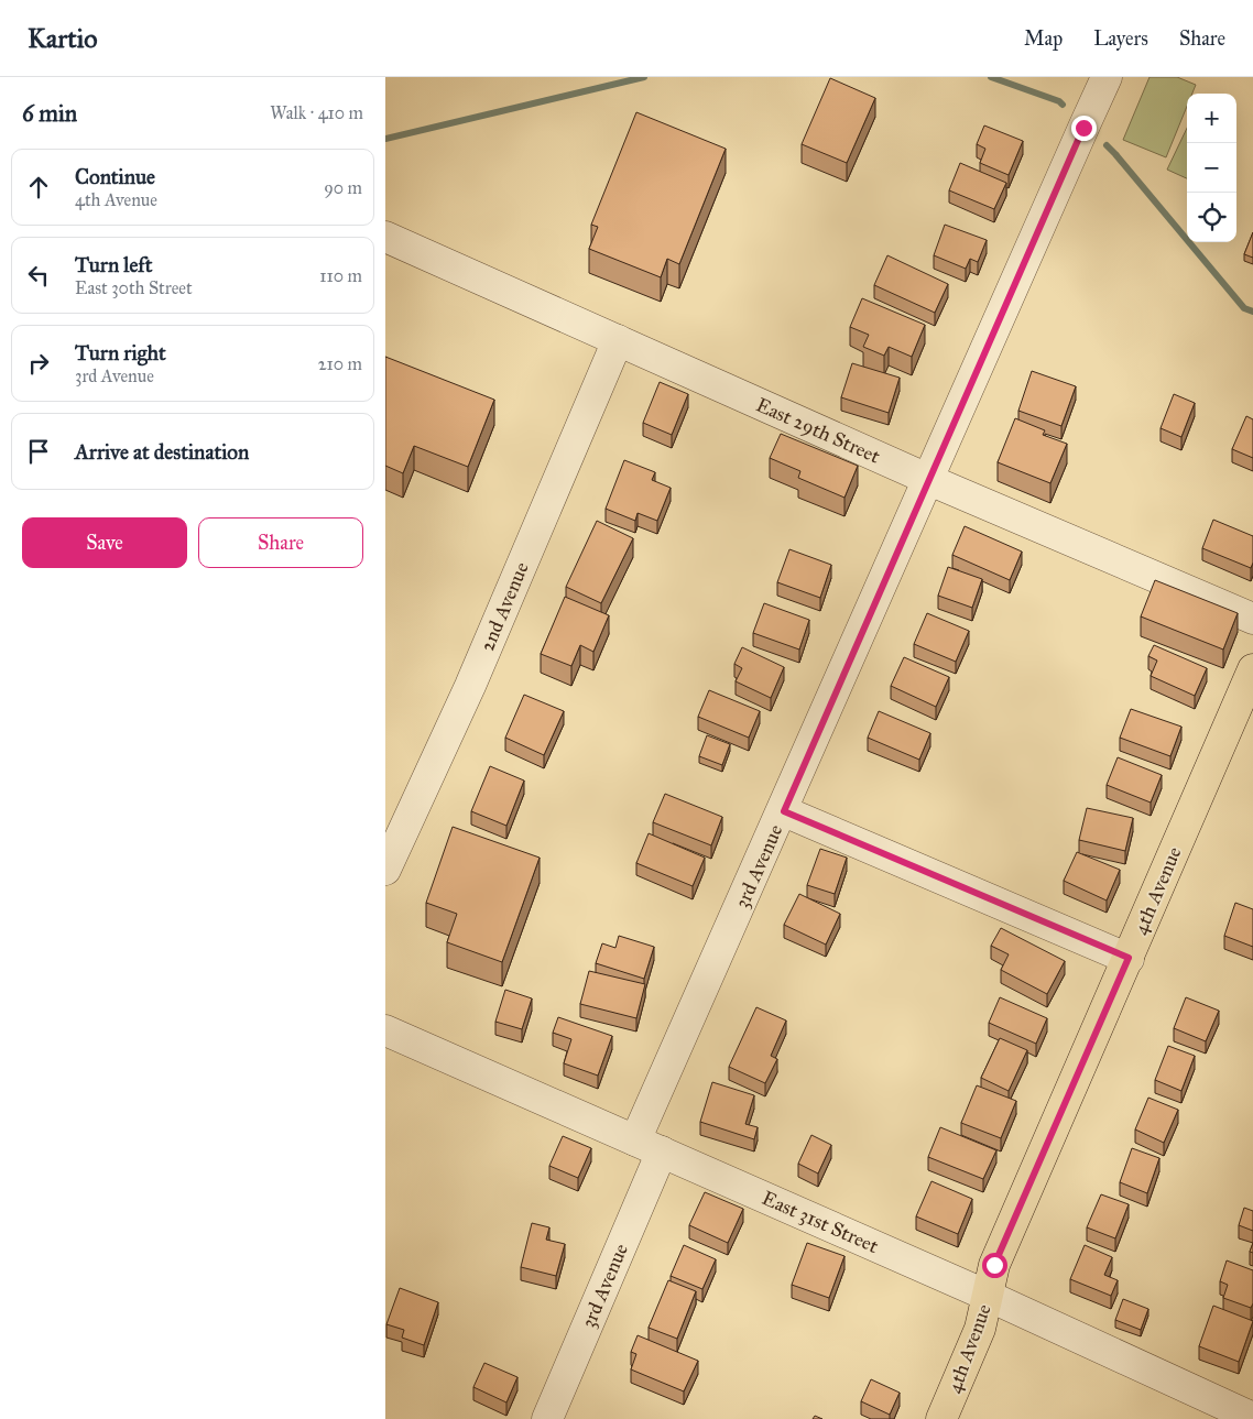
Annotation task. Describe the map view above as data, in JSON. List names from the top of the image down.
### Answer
{
  "streets": {
    "main road": ["4th Avenue"],
    "street": [
      "East 29th Street",
      "2nd Avenue",
      "3rd Avenue",
      "East 31st Street"
    ]
  },
  "crossings": [
    ["East 29th Street", "2nd Avenue"],
    ["East 29th Street", "3rd Avenue"],
    ["3rd Avenue", "East 31st Street"],
    ["4th Avenue", "East 31st Street"]
  ],
  "page": {
    "header": "Kartio",
    "nav": ["Map", "Layers", "Share"],
    "heading": ["6 min", "Walk · 410 m"],
    "map_buttons": ["+", "−"],
    "list": [
      ["Continue", "4th Avenue", "90 m"],
      ["Turn left", "East 30th Street", "110 m"],
      ["Turn right", "3rd Avenue", "210 m"],
      "Arrive at destination"
    ],
    "buttons": ["Save", "Share"]
  }
}
